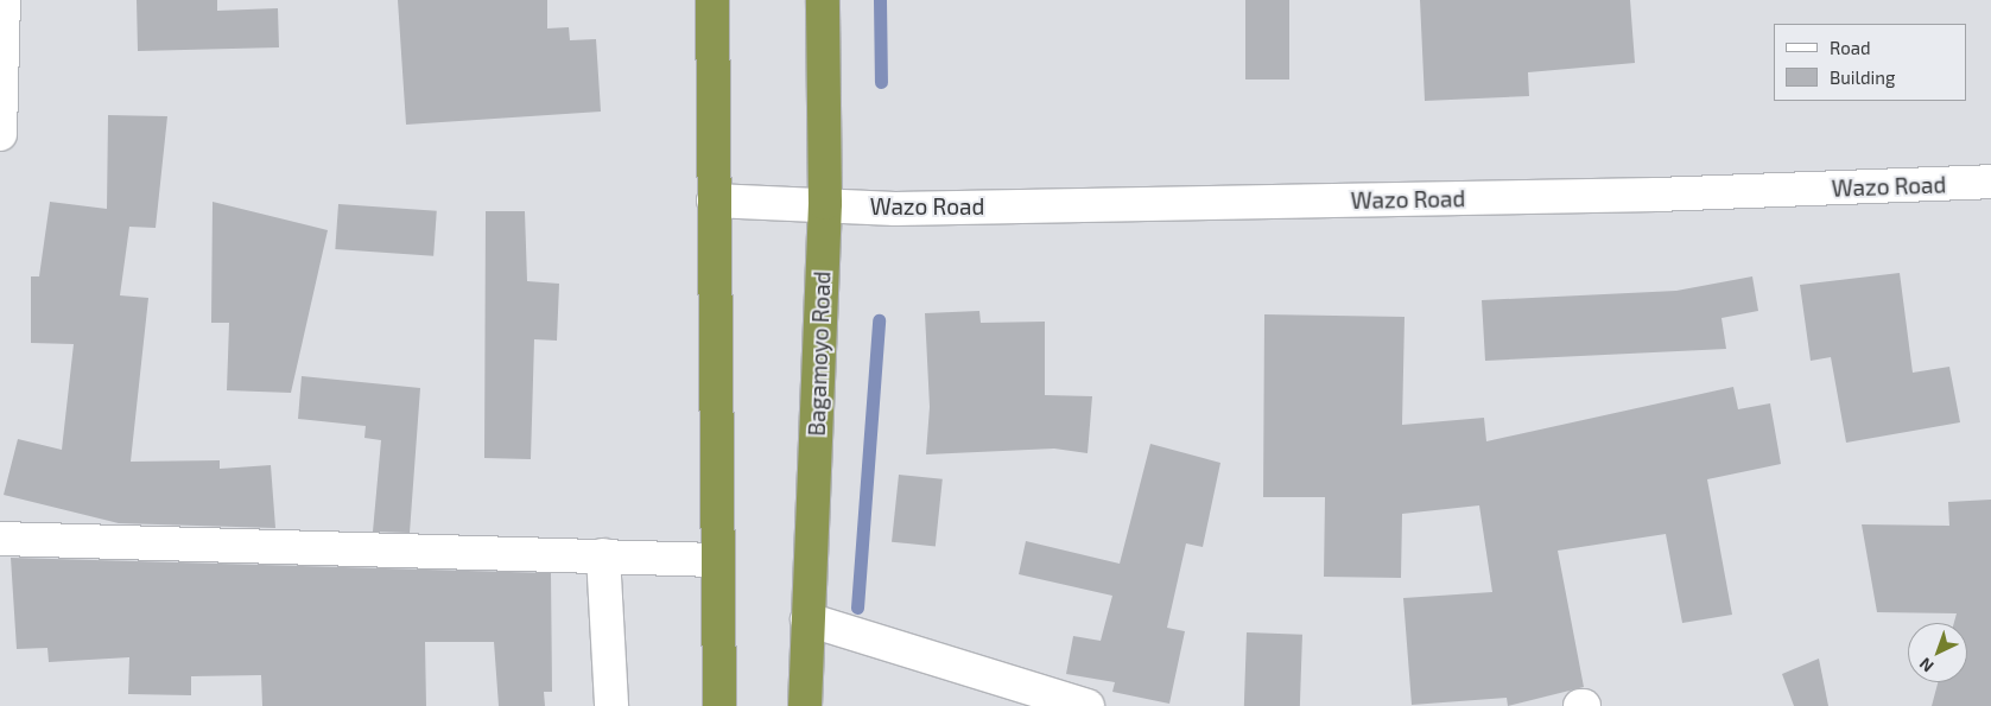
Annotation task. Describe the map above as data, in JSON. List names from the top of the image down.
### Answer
{
  "streets": {
    "highway": ["Bagamoyo Road"],
    "street": ["Wazo Road"]
  },
  "crossings": [
    ["Wazo Road", "Bagamoyo Road"]
  ],
  "legend": ["Road", "Building"],
  "north": "bottom left"
}
